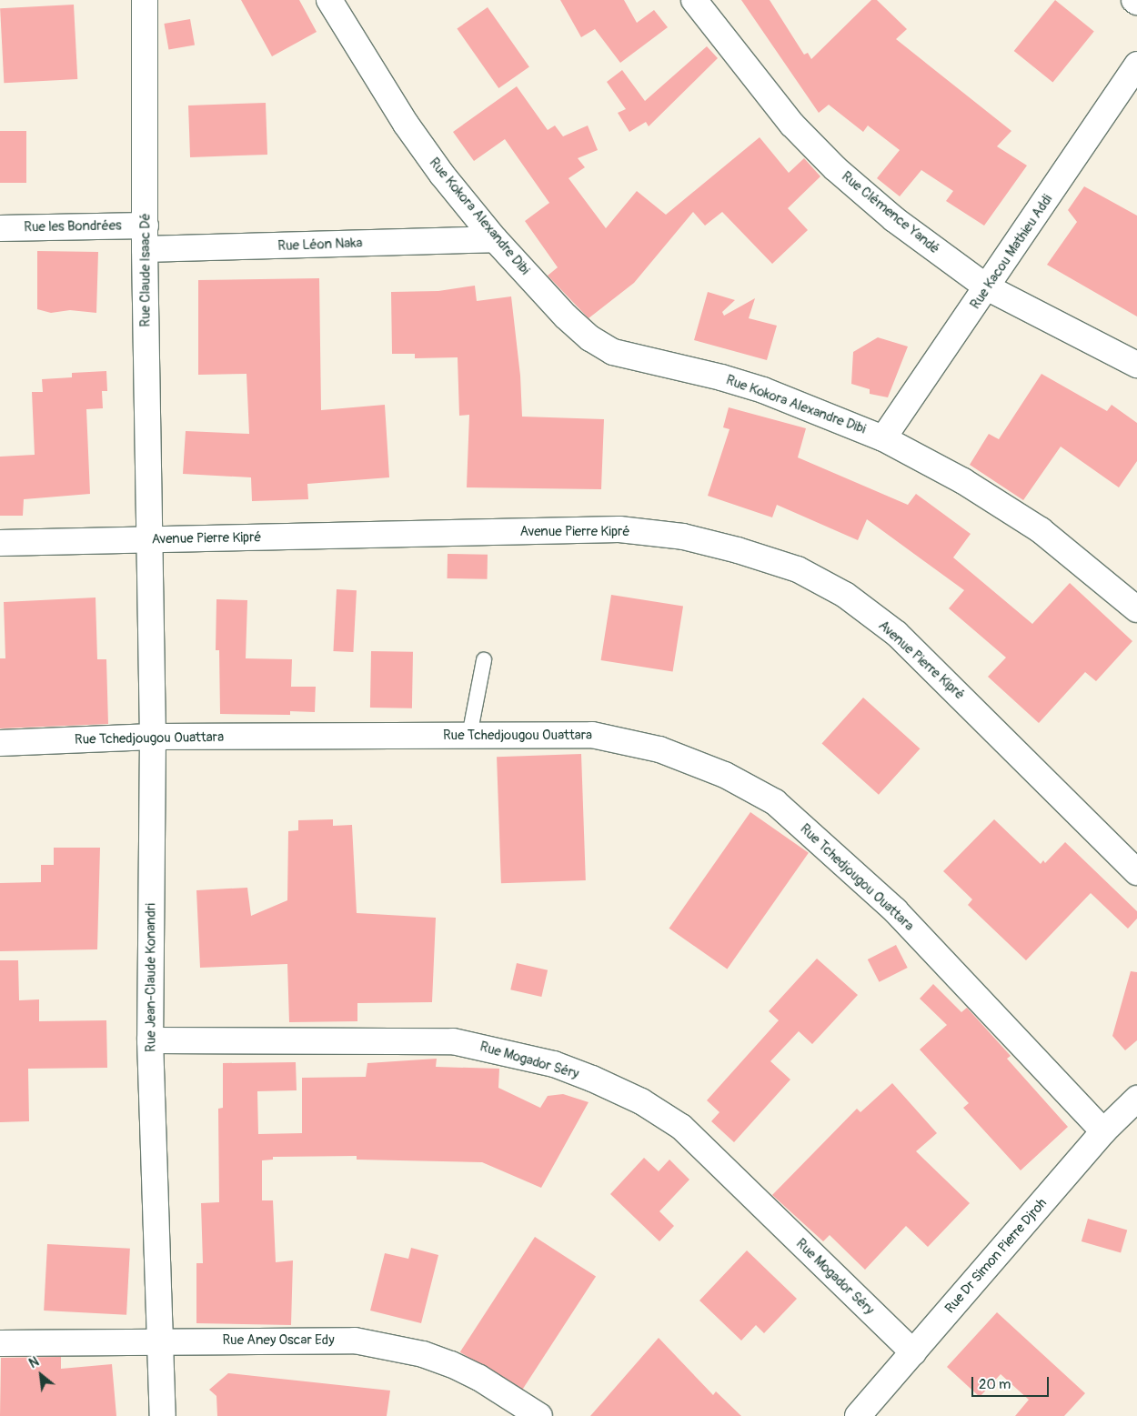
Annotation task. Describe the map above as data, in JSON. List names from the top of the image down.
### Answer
{
  "streets": {
    "street": [
      "Rue Clémence Yandé",
      "Rue Kokora Alexandre Dibi",
      "Rue les Bondrées",
      "Rue Léon Naka",
      "Rue Kacou Mathieu Addi",
      "Rue Claude Isaac Dé",
      "Avenue Pierre Kipré",
      "Rue Tchedjougou Ouattara",
      "Rue Jean-Claude Konandri",
      "Rue Mogador Séry",
      "Rue Dr Simon Pierre Djroh",
      "Rue Aney Oscar Edy"
    ]
  },
  "crossings": [
    ["Rue Clémence Yandé", "Rue Kacou Mathieu Addi"],
    ["Rue Kokora Alexandre Dibi", "Rue Léon Naka"],
    ["Rue Kokora Alexandre Dibi", "Rue Kacou Mathieu Addi"],
    ["Rue les Bondrées", "Rue Léon Naka"],
    ["Rue les Bondrées", "Rue Claude Isaac Dé"],
    ["Rue Léon Naka", "Rue Claude Isaac Dé"],
    ["Rue Claude Isaac Dé", "Avenue Pierre Kipré"],
    ["Rue Claude Isaac Dé", "Rue Jean-Claude Konandri"],
    ["Avenue Pierre Kipré", "Rue Jean-Claude Konandri"],
    ["Rue Tchedjougou Ouattara", "Rue Jean-Claude Konandri"],
    ["Rue Tchedjougou Ouattara", "Rue Dr Simon Pierre Djroh"],
    ["Rue Jean-Claude Konandri", "Rue Mogador Séry"],
    ["Rue Jean-Claude Konandri", "Rue Aney Oscar Edy"],
    ["Rue Mogador Séry", "Rue Dr Simon Pierre Djroh"]
  ],
  "scale_bar": "20 m",
  "north": "top left"
}
